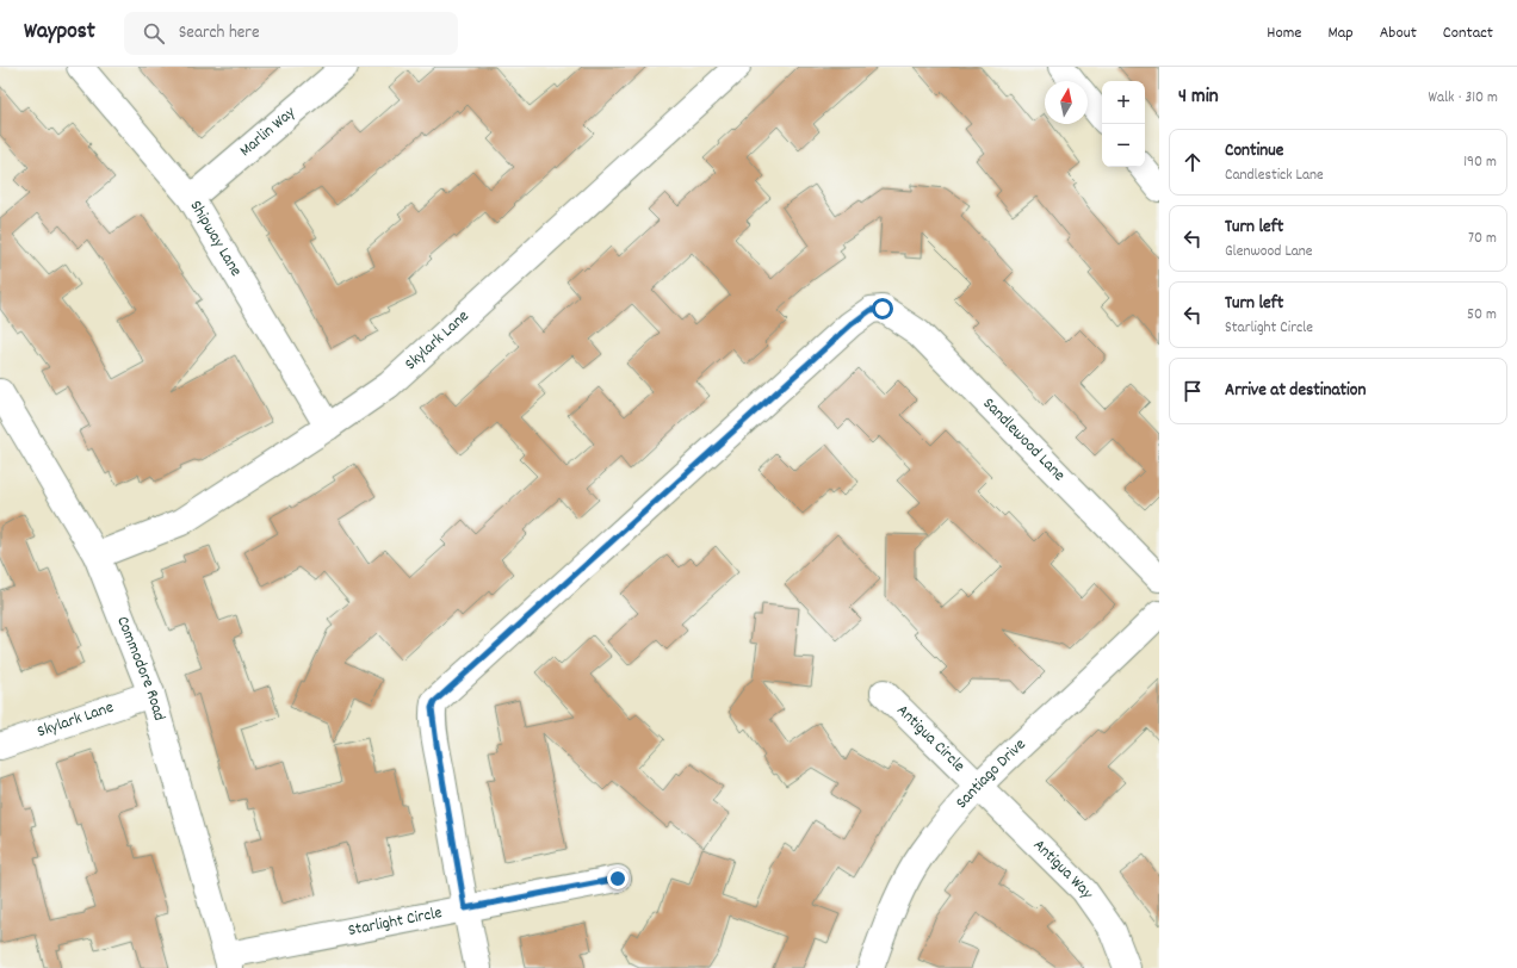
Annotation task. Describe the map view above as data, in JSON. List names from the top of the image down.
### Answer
{
  "streets": {
    "street": [
      "Marlin Way",
      "Shipway Lane",
      "Skylark Lane",
      "Sandlewood Lane",
      "Commodore Road",
      "Antigua Circle",
      "Santiago Drive",
      "Antigua Way",
      "Starlight Circle"
    ]
  },
  "crossings": [
    ["Marlin Way", "Shipway Lane"],
    ["Shipway Lane", "Skylark Lane"],
    ["Skylark Lane", "Commodore Road"],
    ["Sandlewood Lane", "Starlight Circle"],
    ["Commodore Road", "Starlight Circle"],
    ["Antigua Circle", "Santiago Drive"],
    ["Antigua Circle", "Antigua Way"],
    ["Santiago Drive", "Antigua Way"]
  ],
  "north": "top",
  "page": {
    "header": "Waypost",
    "search": "Search here",
    "nav": [
      "Home",
      "Map",
      "About",
      "Contact"
    ],
    "heading": ["4 min", "Walk · 310 m"],
    "map_buttons": ["+", "−"],
    "list": [
      ["Continue", "Candlestick Lane", "190 m"],
      ["Turn left", "Glenwood Lane", "70 m"],
      ["Turn left", "Starlight Circle", "50 m"],
      "Arrive at destination"
    ]
  }
}
